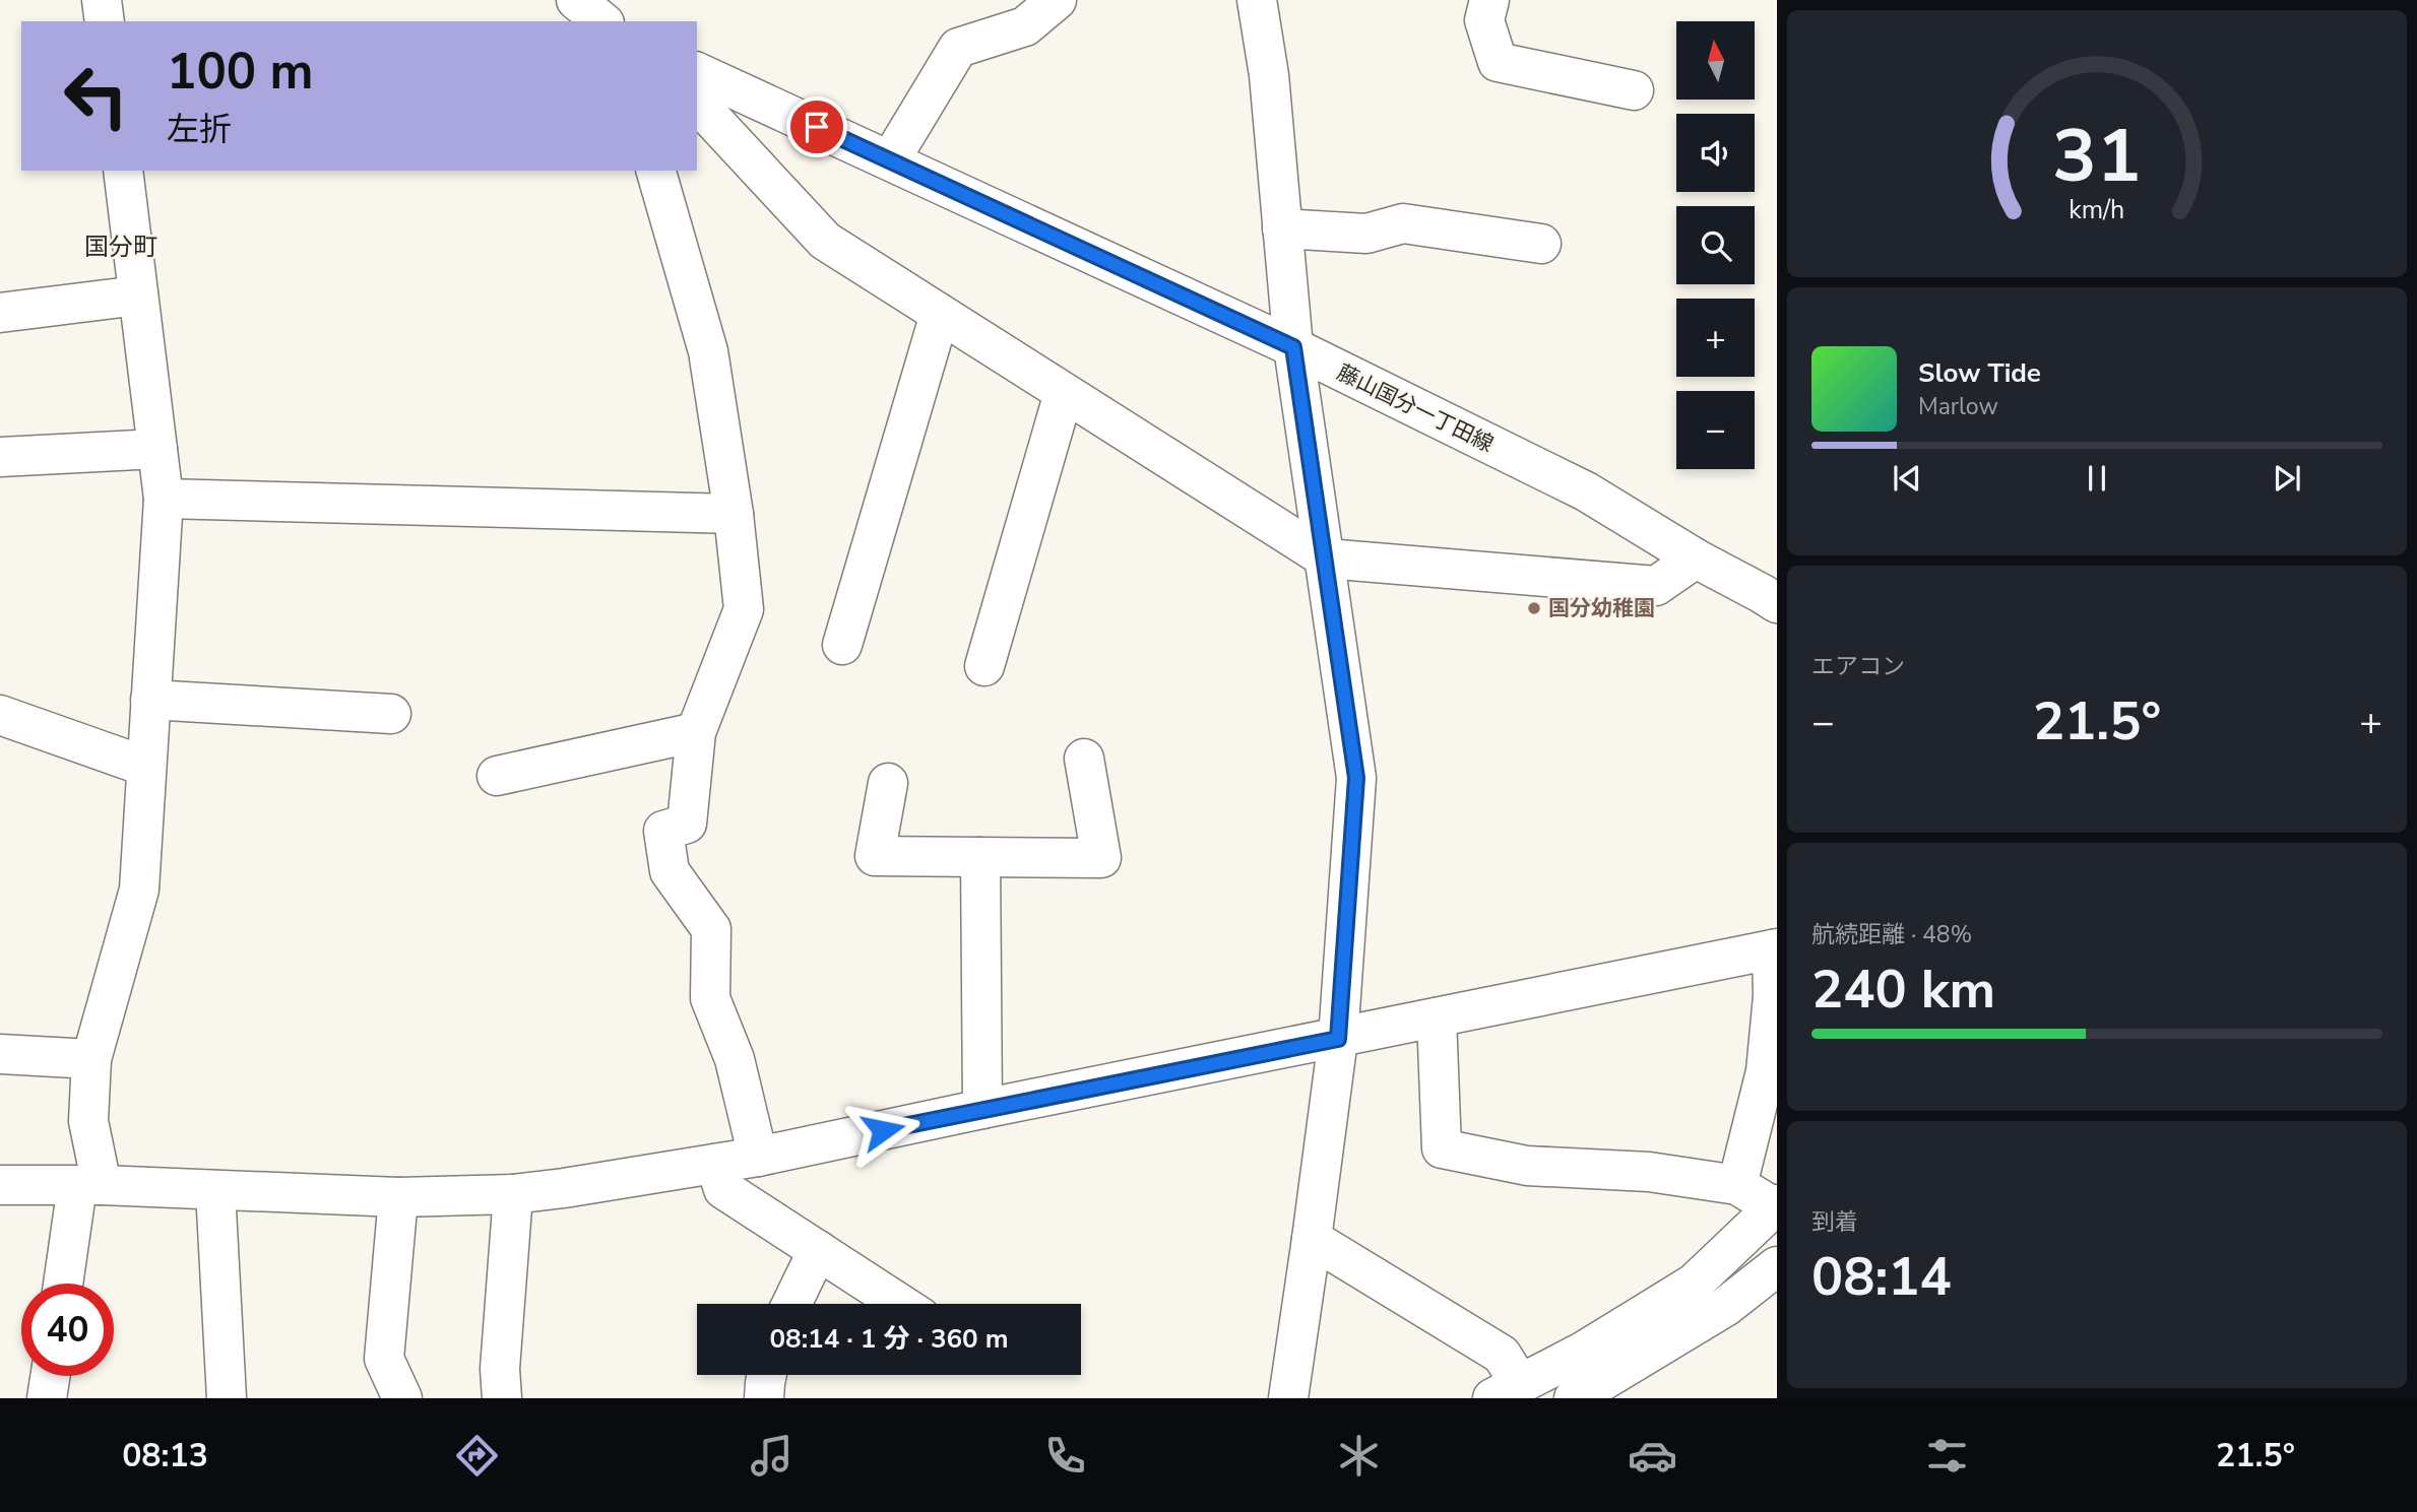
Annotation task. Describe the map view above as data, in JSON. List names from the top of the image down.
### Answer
{
  "streets": {
    "street": ["藤山国分一丁田線"]
  },
  "districts": ["国分町"],
  "places": ["国分幼稚園"],
  "north": "top",
  "page": {
    "map_buttons": ["+", "−"],
    "turn": ["100 m", "左折"],
    "song": ["Slow Tide", "Marlow"],
    "tile": [
      "エアコン",
      ["航続距離 · 48%", "240 km"],
      ["到着", "08:14"]
    ],
    "heat": ["−", "21.5°", "+"],
    "limit": "40",
    "trip": "08:14 · 1 分 · 360 m",
    "tabs": ["08:13", "21.5°"],
    "gauge": ["31", "km/h"]
  }
}
